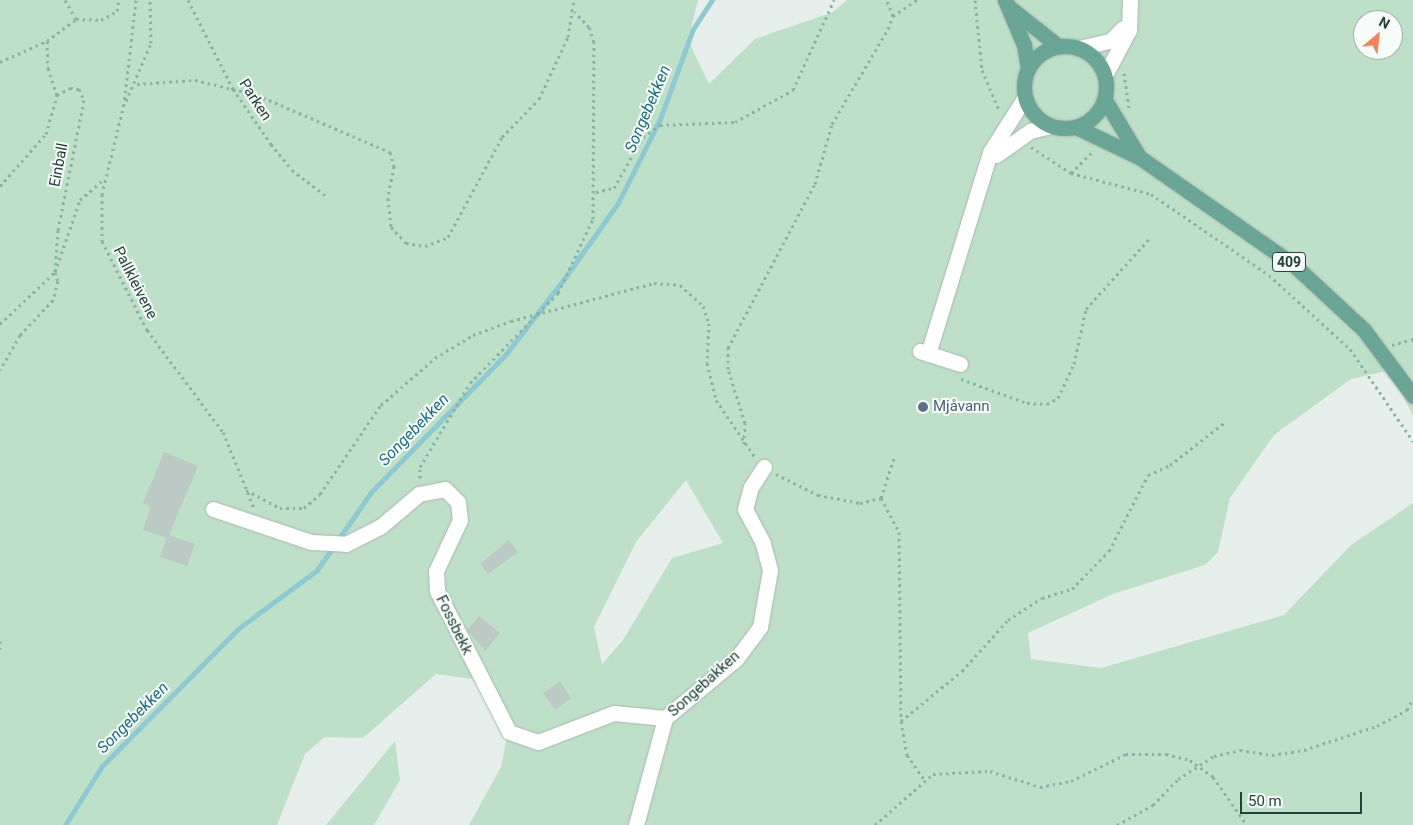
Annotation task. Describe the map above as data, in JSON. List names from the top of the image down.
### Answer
{
  "streets": {
    "main road": ["409"],
    "street": ["Fossbekk", "Songebakken"],
    "path": ["Parken", "Einball", "Pallkleivene"]
  },
  "crossings": [
    ["Einball", "Pallkleivene"],
    ["Fossbekk", "Songebakken"]
  ],
  "water": ["Songebekken"],
  "places": ["Mjåvann"],
  "scale_bar": "50 m",
  "north": "top right"
}
